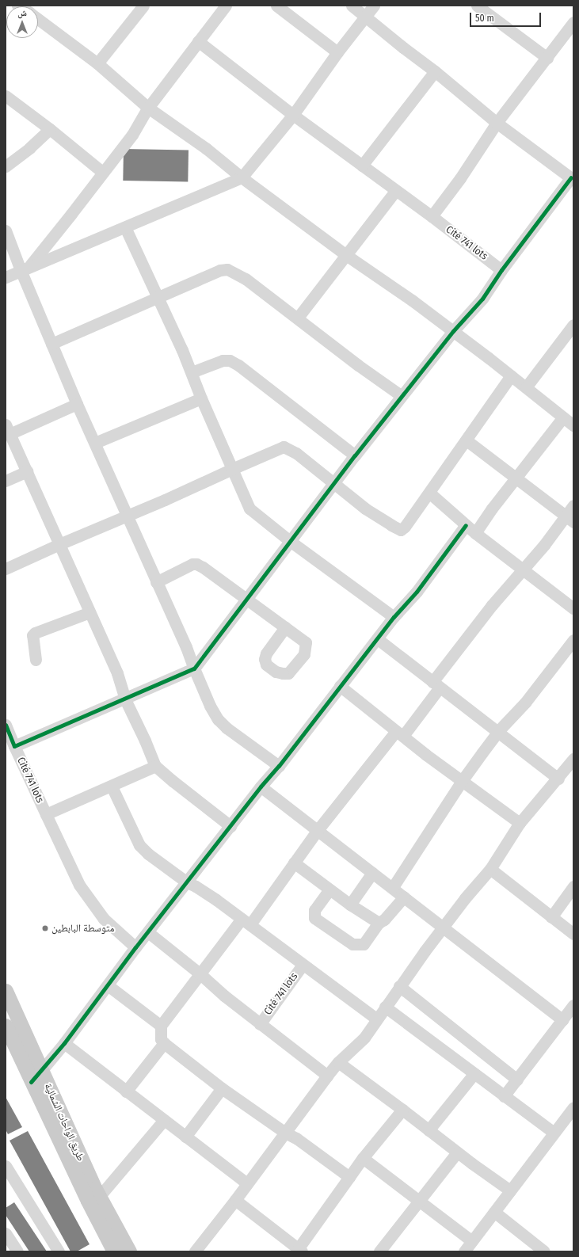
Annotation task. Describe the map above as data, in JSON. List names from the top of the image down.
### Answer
{
  "streets": {
    "main road": ["طريق الواحات الشمالية"],
    "street": ["Cité 741 lots"]
  },
  "places": ["متوسطة البابطين"],
  "scale_bar": "50 m",
  "north": "top"
}
